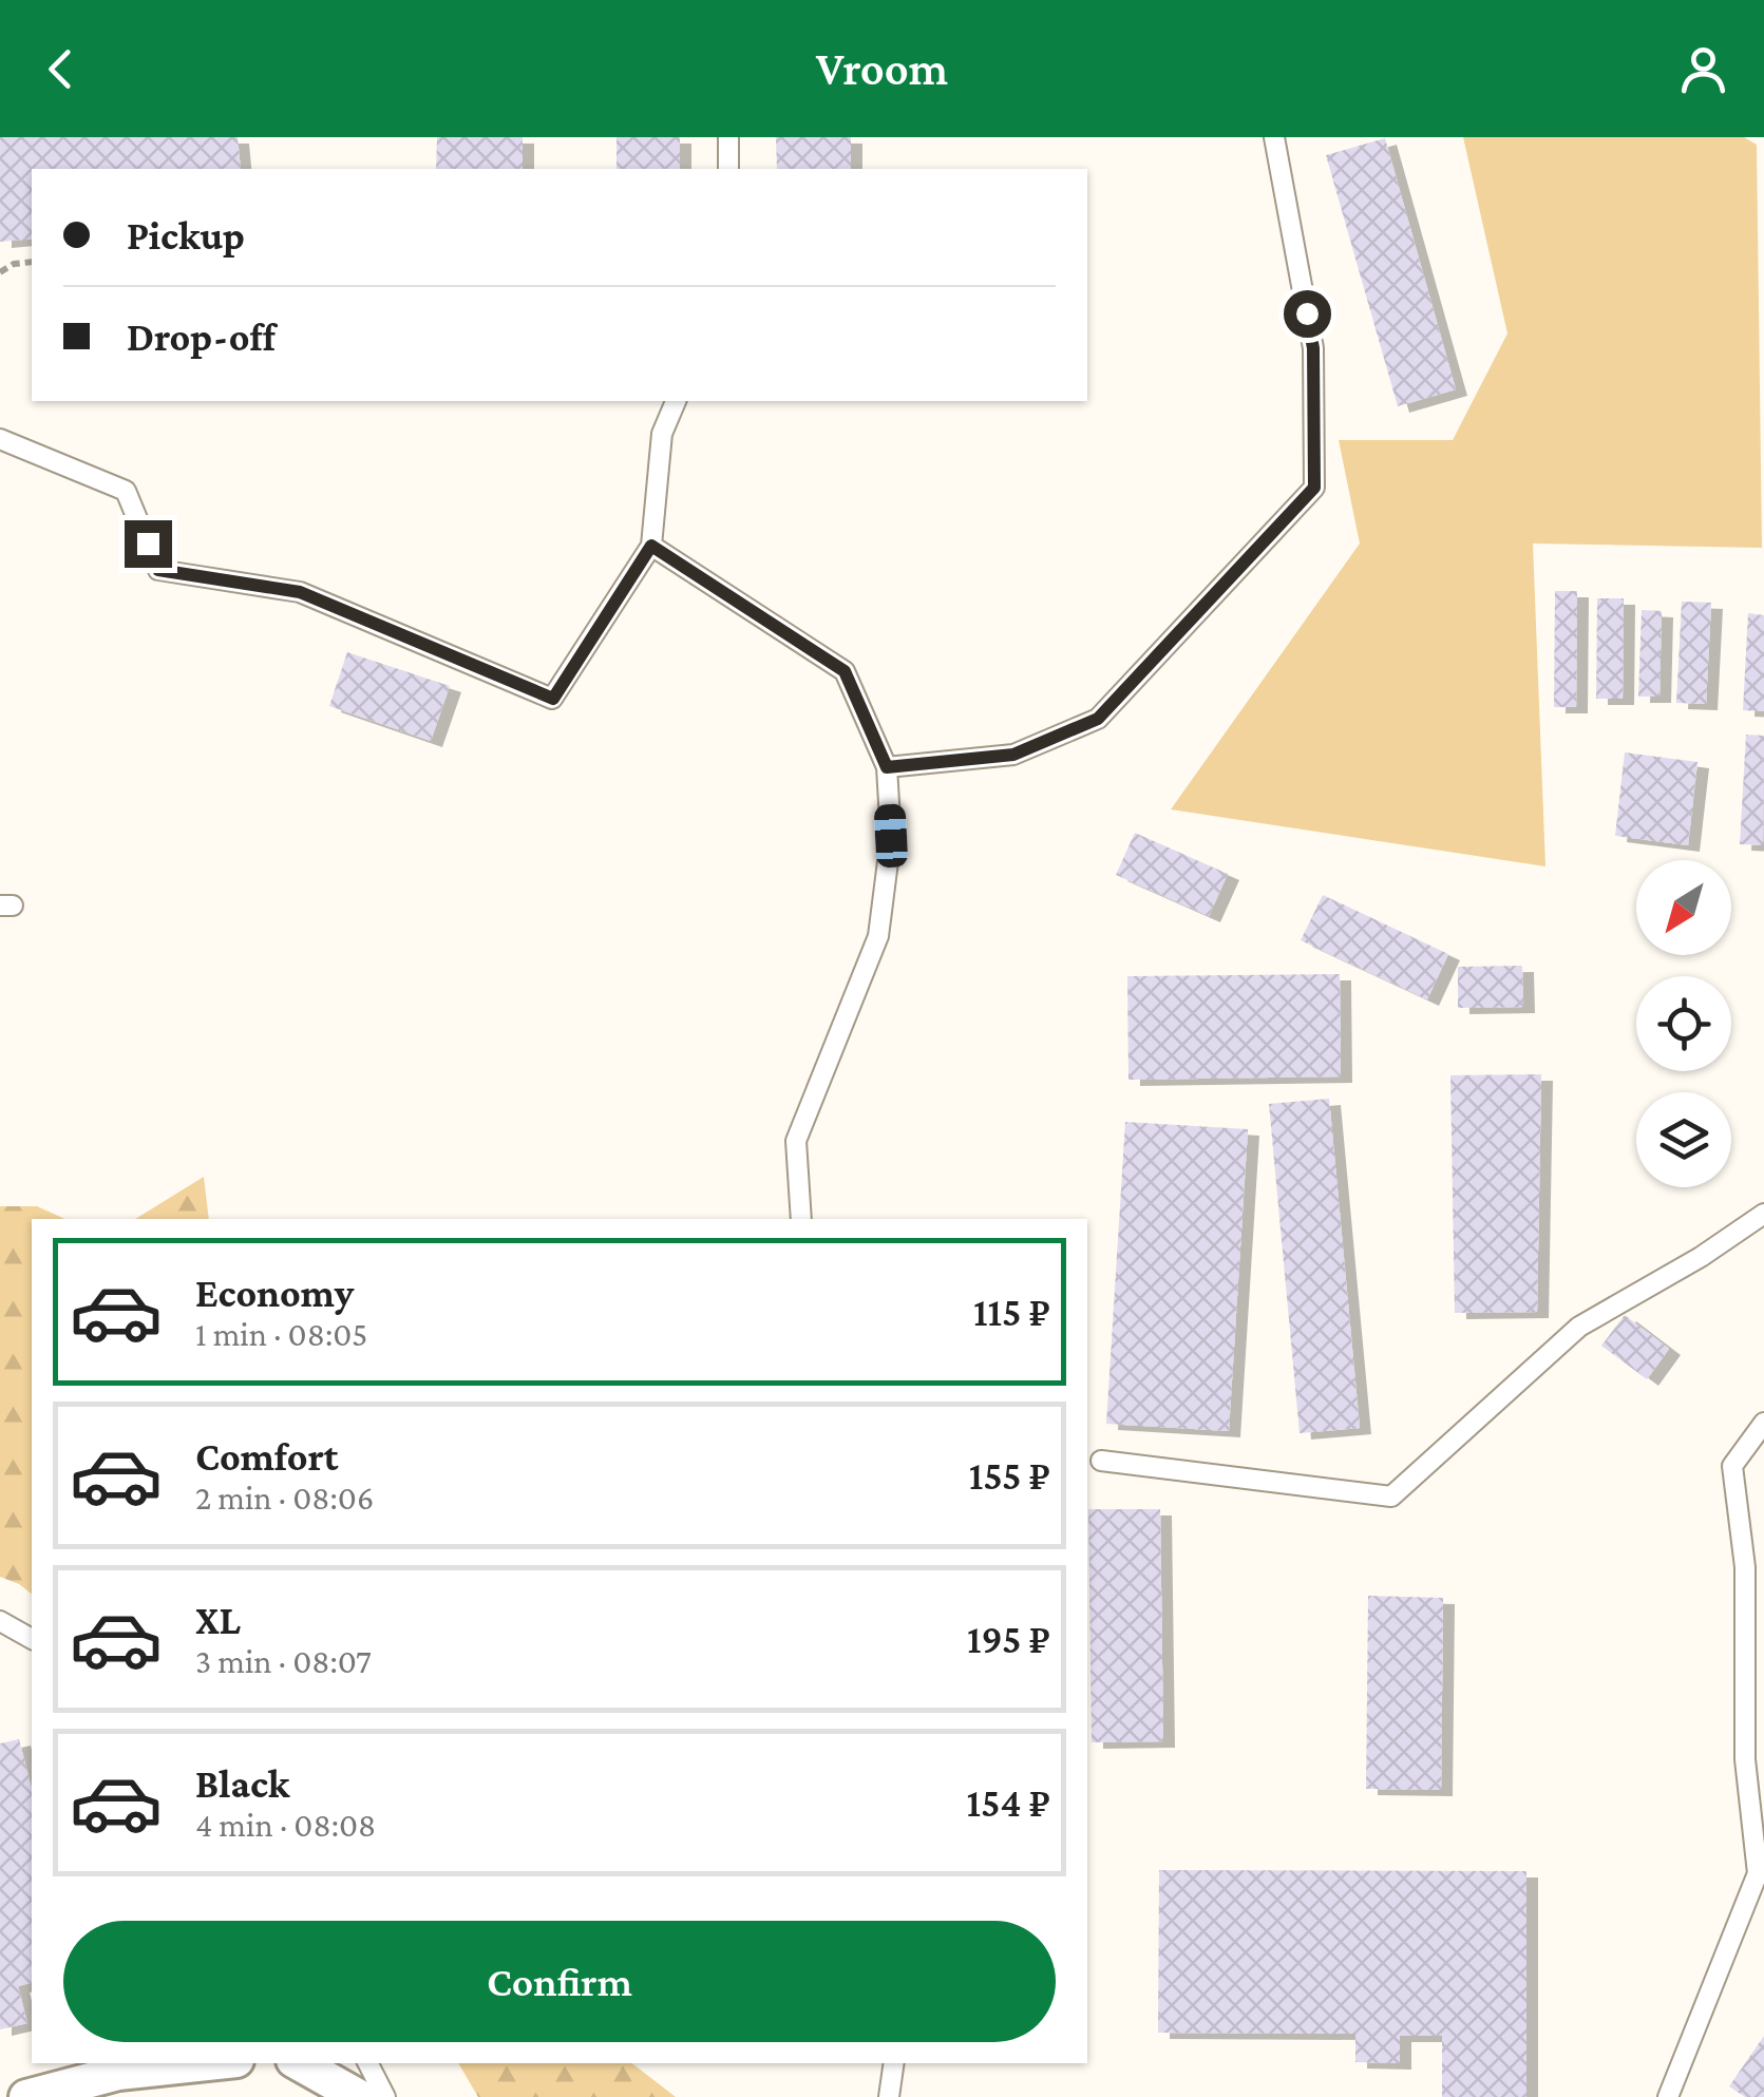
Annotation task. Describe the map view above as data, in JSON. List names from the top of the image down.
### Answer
{
  "north": "bottom left",
  "page": {
    "header": "Vroom",
    "banner": ["Pickup", "Drop-off"],
    "list": [
      {
        "name": "Economy",
        "note": "1 min · 08:05",
        "value": "115 ₽"
      },
      {
        "name": "Comfort",
        "note": "2 min · 08:06",
        "value": "155 ₽"
      },
      {
        "name": "XL",
        "note": "3 min · 08:07",
        "value": "195 ₽"
      },
      {
        "name": "Black",
        "note": "4 min · 08:08",
        "value": "154 ₽"
      }
    ],
    "buttons": "Confirm"
  }
}
